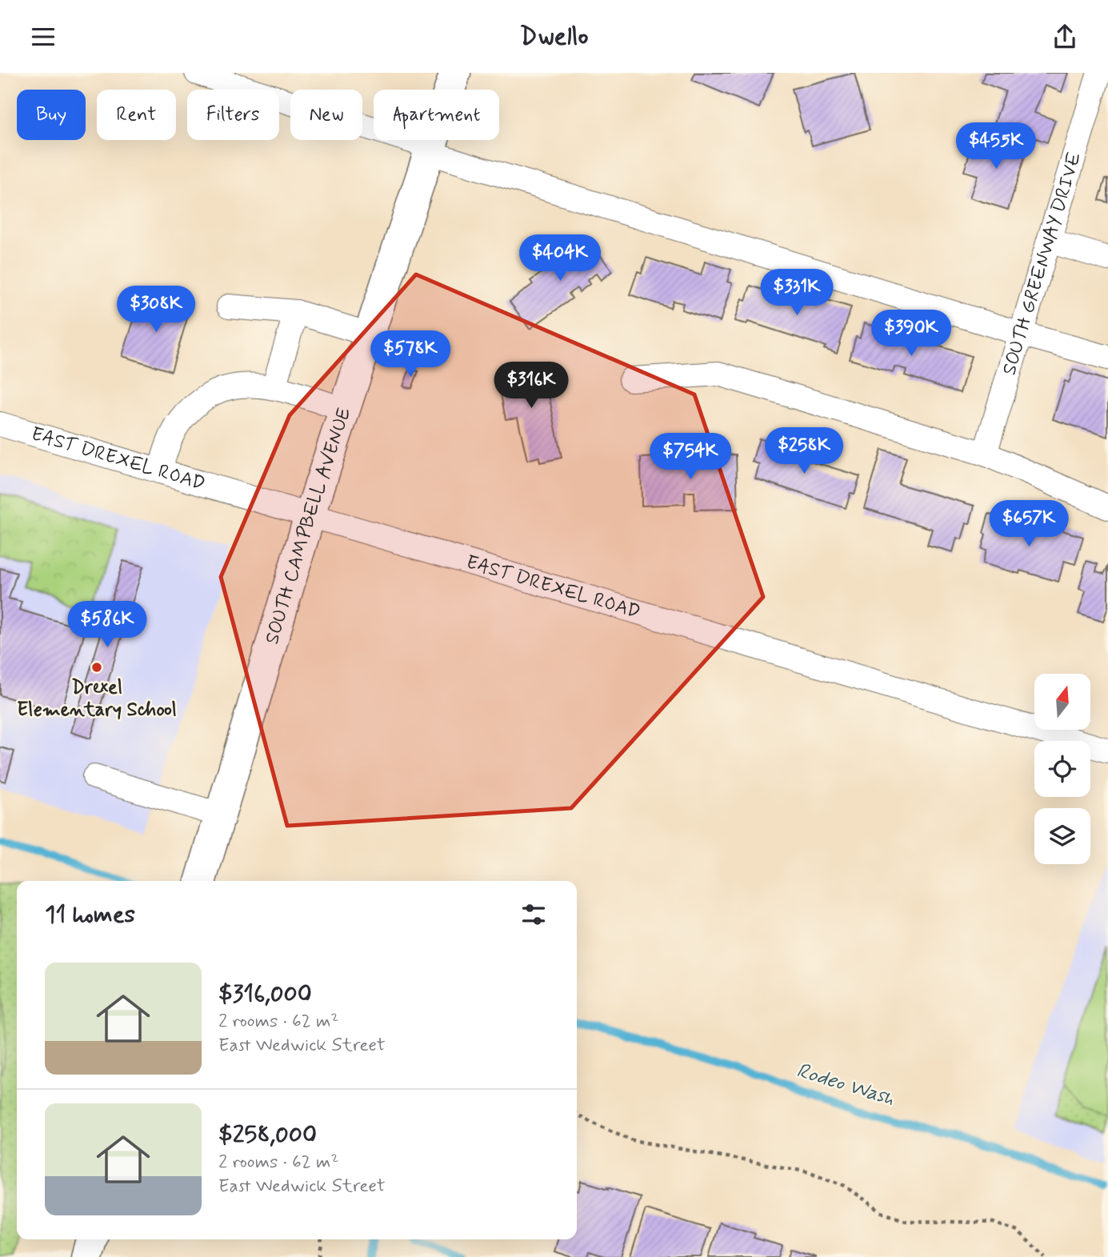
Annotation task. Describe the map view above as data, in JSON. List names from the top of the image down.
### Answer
{
  "streets": {
    "main road": ["SOUTH CAMPBELL AVENUE"],
    "street": ["SOUTH GREENWAY DRIVE", "EAST DREXEL ROAD"]
  },
  "crossings": [
    ["EAST DREXEL ROAD", "SOUTH CAMPBELL AVENUE"]
  ],
  "water": ["Rodeo Wash"],
  "places": ["Drexel Elementary School"],
  "north": "top",
  "page": {
    "header": "Dwello",
    "chip": [
      "Buy",
      "Rent",
      "Filters",
      "New",
      "Apartment"
    ],
    "price": [
      "$455K",
      "$404K",
      "$331K",
      "$308K",
      "$390K",
      "$578K",
      "$316K",
      "$258K",
      "$754K",
      "$657K",
      "$586K"
    ],
    "heading": "11 homes",
    "list": [
      {
        "name": "$316,000",
        "note": "2 rooms · 62 m² · East Wedwick Street"
      },
      {
        "name": "$258,000",
        "note": "2 rooms · 62 m² · East Wedwick Street"
      }
    ]
  }
}
